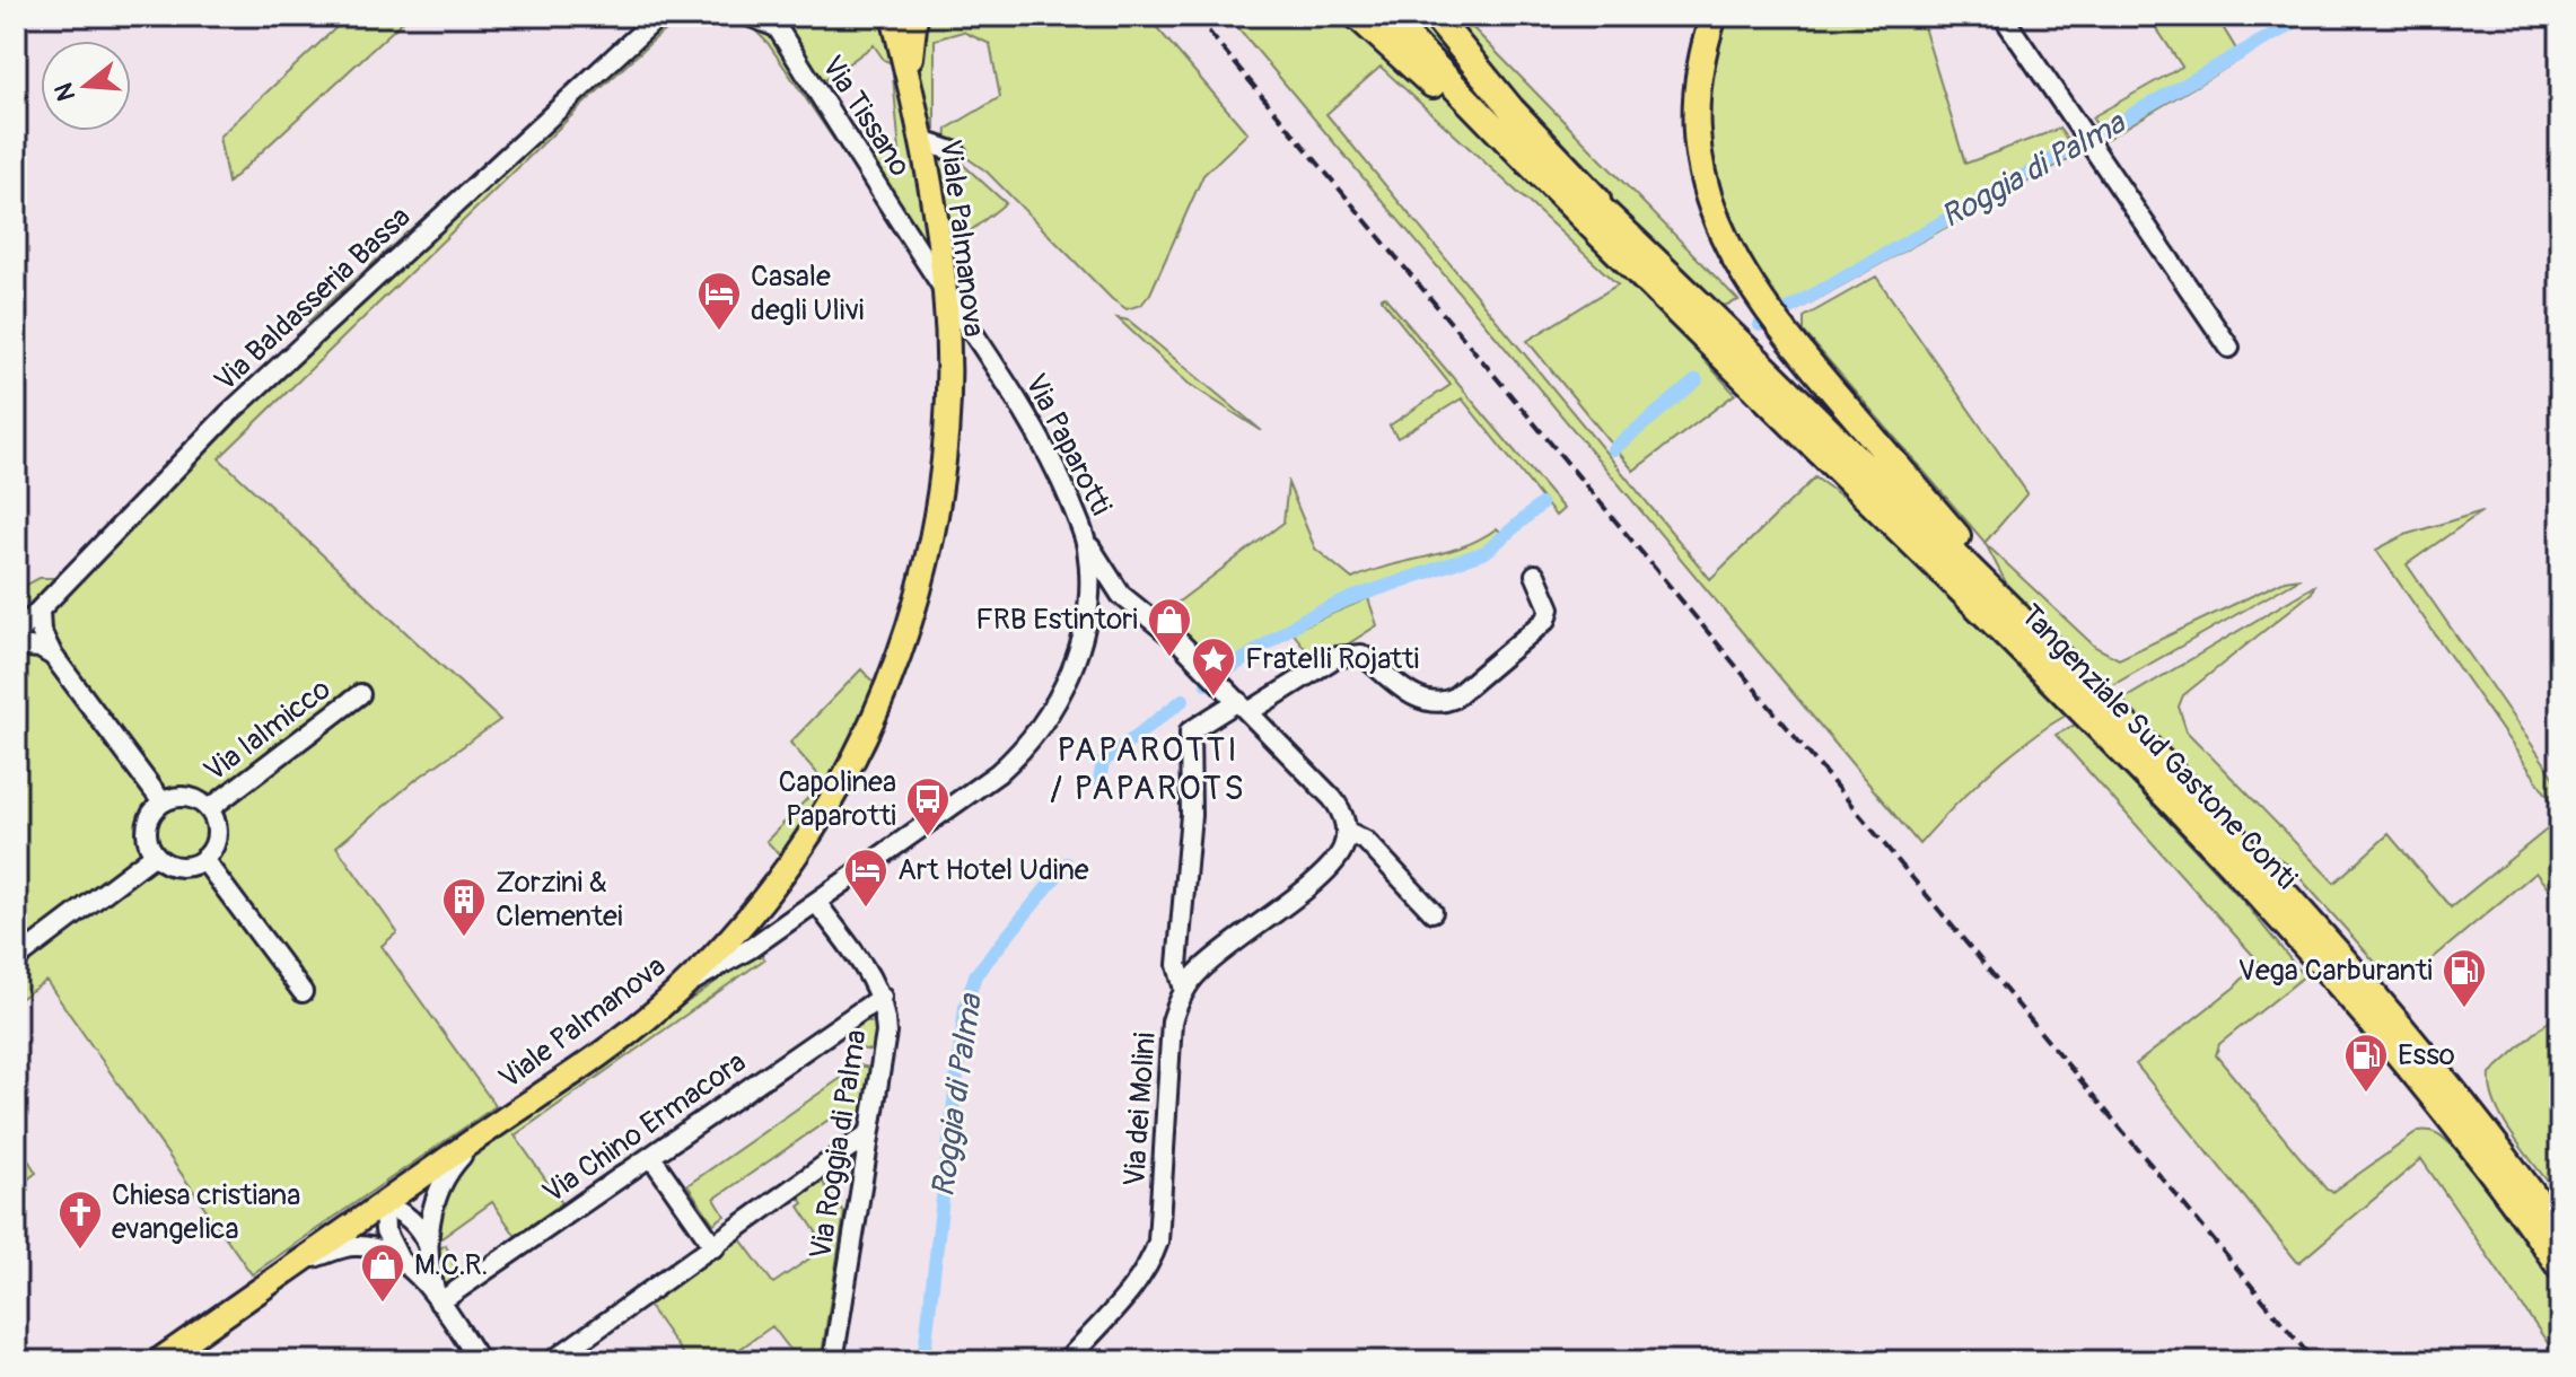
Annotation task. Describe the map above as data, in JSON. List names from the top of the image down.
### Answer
{
  "streets": {
    "highway": ["Tangenziale Sud Gastone Conti"],
    "main road": ["Viale Palmanova"],
    "street": [
      "Via Tissano",
      "Via Baldasseria Bassa",
      "Via Paparotti",
      "Via Ialmicco",
      "Via dei Molini",
      "Via Chino Ermacora",
      "Via Roggia di Palma"
    ]
  },
  "crossings": [
    ["Via Tissano", "Viale Palmanova"],
    ["Via Tissano", "Via Paparotti"],
    ["Viale Palmanova", "Via Paparotti"],
    ["Via Paparotti", "Via Roggia di Palma"],
    ["Via Chino Ermacora", "Via Roggia di Palma"]
  ],
  "districts": ["PAPAROTTI / PAPAROTS"],
  "water": ["Roggia di Palma"],
  "places": {
    "hotel": ["Casale degli Ulivi", "Art Hotel Udine"],
    "shop": ["FRB Estintori", "M.C.R."],
    "place": ["Fratelli Rojatti"],
    "bus stop": ["Capolinea Paparotti"],
    "building": ["Zorzini & Clementei"],
    "fuel station": ["Vega Carburanti", "Esso"],
    "church": ["Chiesa cristiana evangelica"]
  },
  "north": "left"
}
